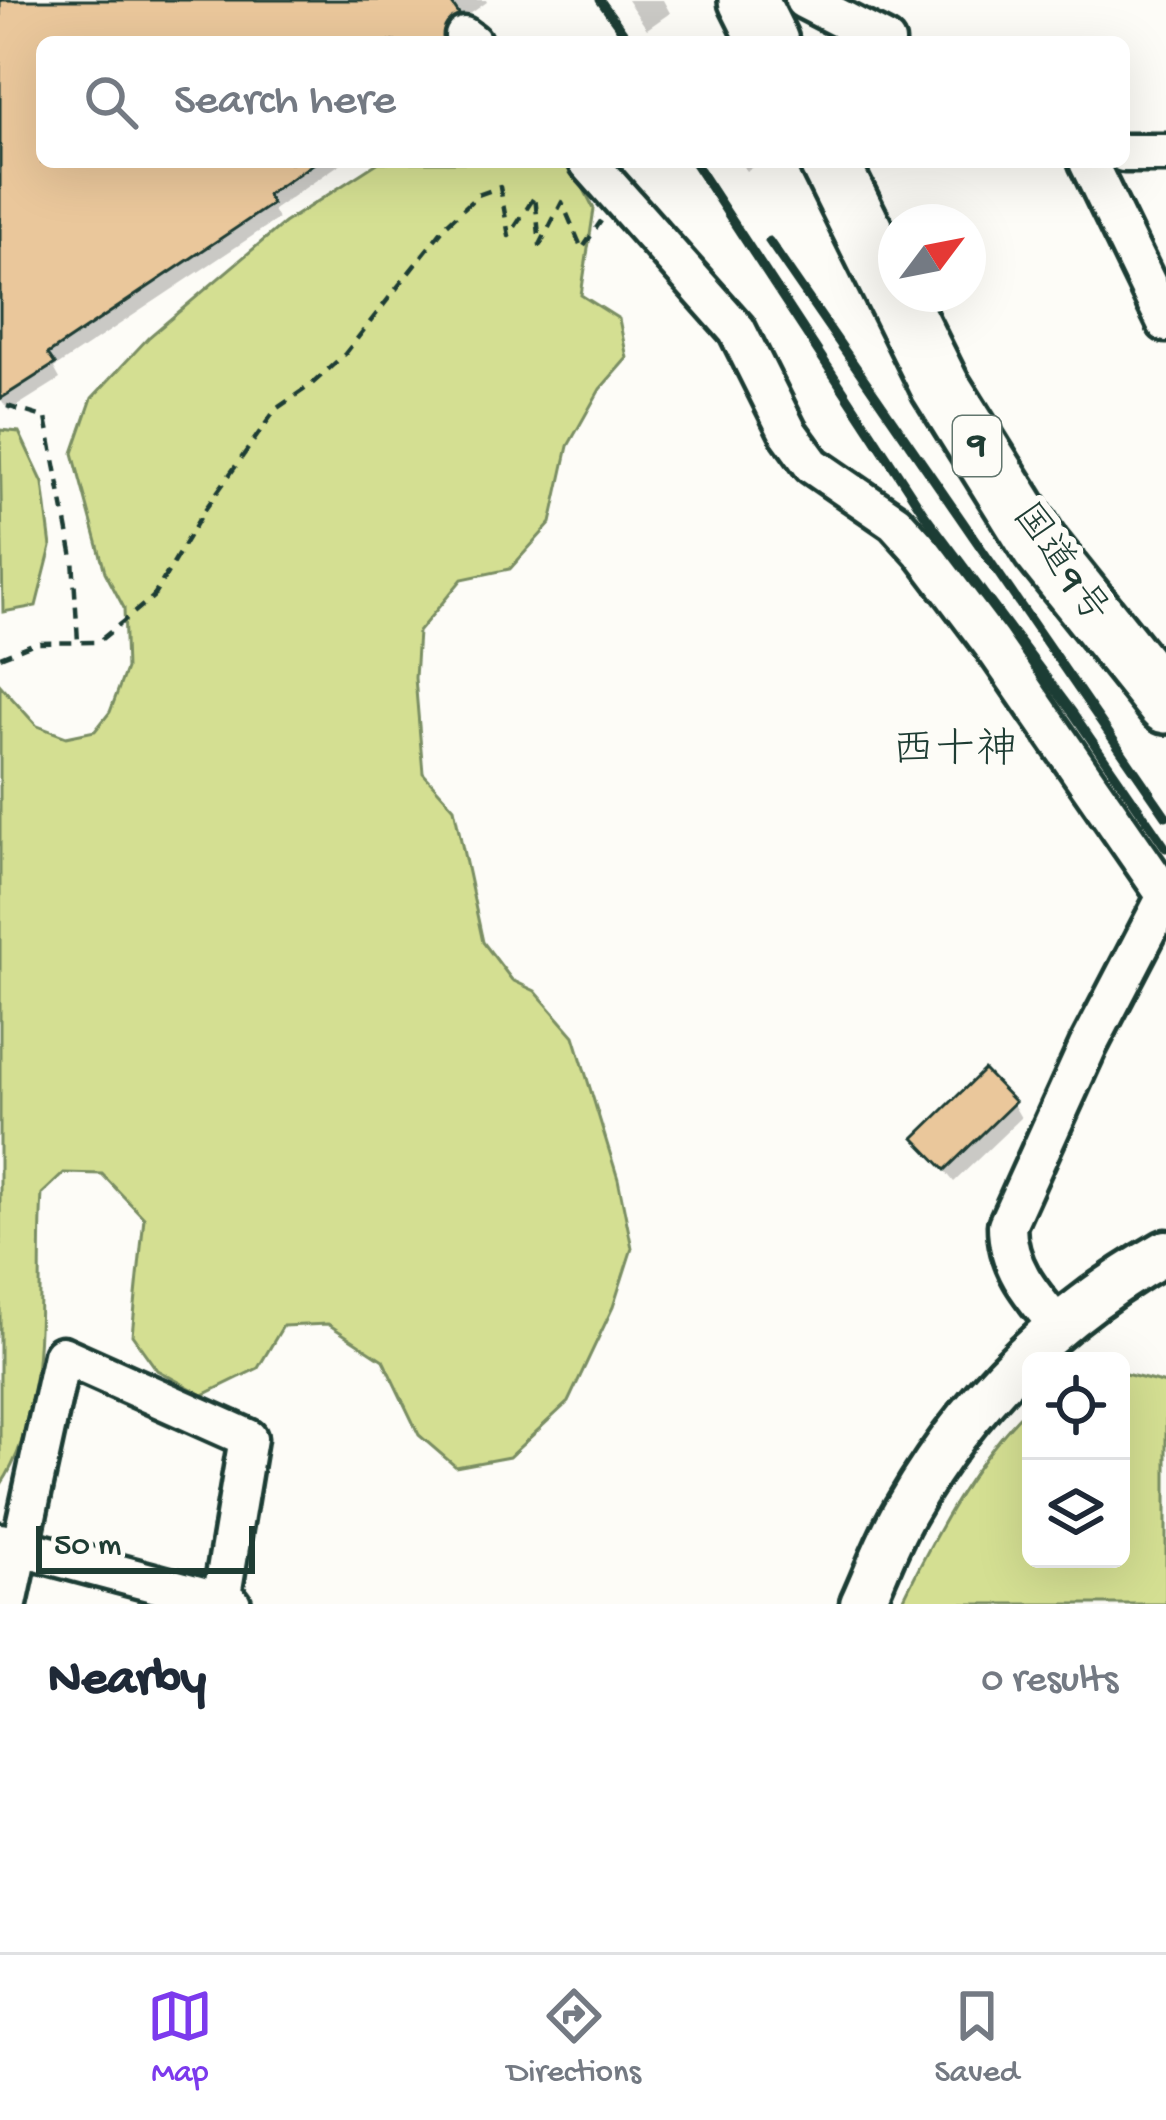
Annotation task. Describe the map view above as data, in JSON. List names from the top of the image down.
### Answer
{
  "streets": {
    "highway": ["9", "国道9号"]
  },
  "districts": ["西十神"],
  "scale_bar": "50 m",
  "north": "top right",
  "page": {
    "search": "Search here",
    "scale": "50 m",
    "heading": ["Nearby", "0 results"],
    "nav": ["Map", "Directions", "Saved"]
  }
}
